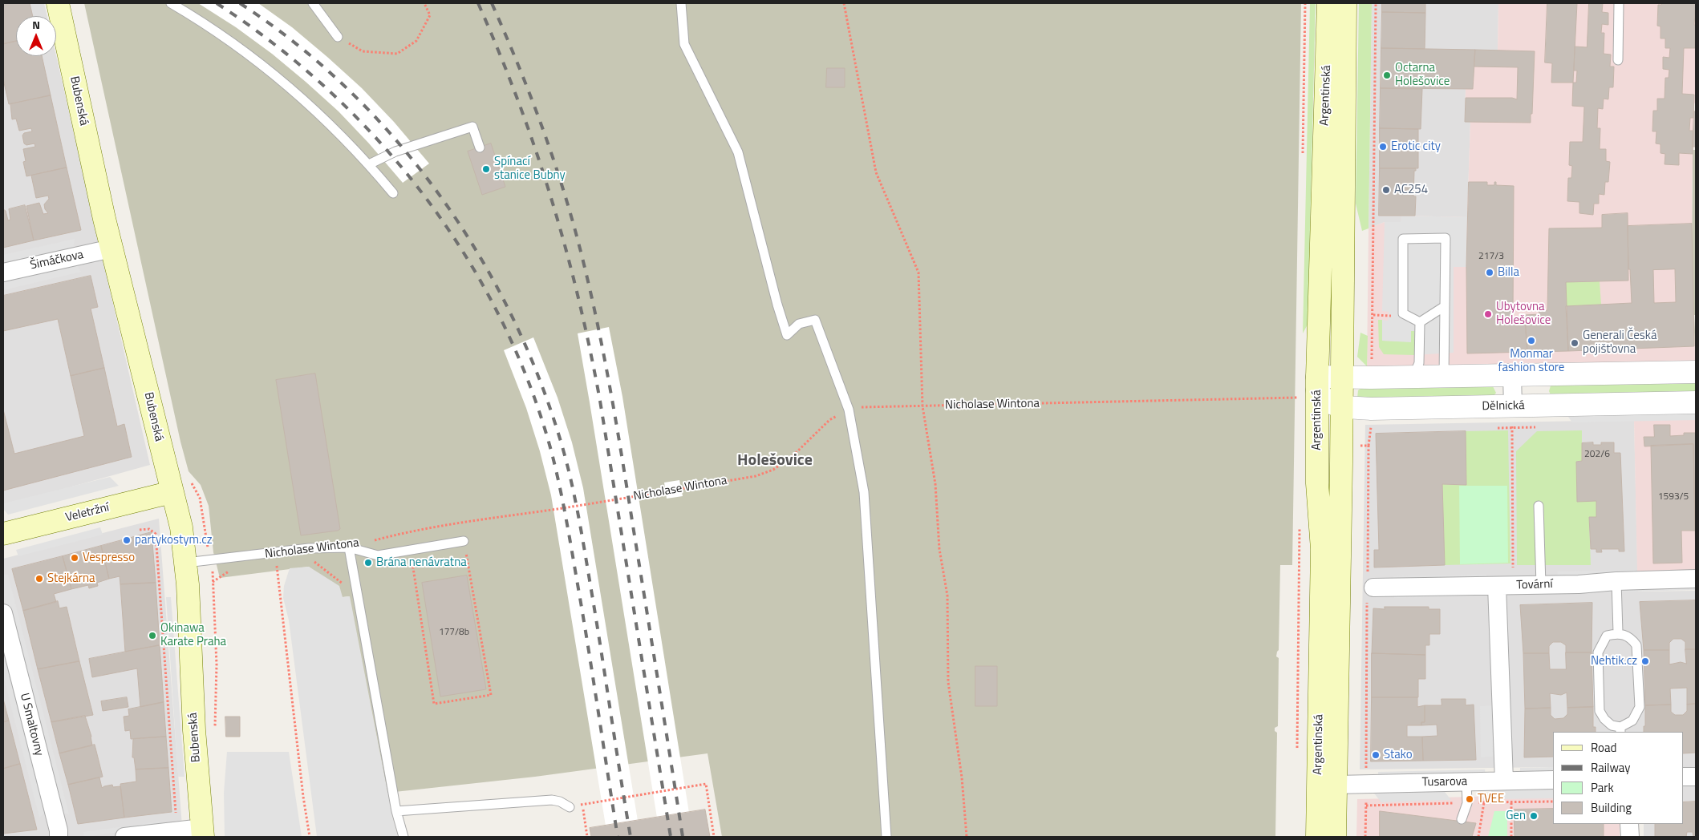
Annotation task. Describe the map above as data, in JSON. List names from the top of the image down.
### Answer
{
  "streets": {
    "main road": ["Argentinská", "Bubenská", "Veletržní"],
    "street": [
      "Šimáčkova",
      "Dělnická",
      "Tovární",
      "U Smaltovny",
      "Tusarova"
    ],
    "lane": ["Nicholase Wintona"]
  },
  "crossings": [
    ["Argentinská", "Nicholase Wintona"],
    ["Argentinská", "Dělnická"],
    ["Argentinská", "Tusarova"],
    ["Bubenská", "Šimáčkova"],
    ["Bubenská", "Nicholase Wintona"],
    ["Bubenská", "Veletržní"],
    ["Nicholase Wintona", "Dělnická"]
  ],
  "districts": ["Holešovice"],
  "places": [
    "Octarna Holešovice",
    "Erotic city",
    "Spínací stanice Bubny",
    "AC254",
    "Billa",
    "Ubytovna Holešovice",
    "Monmar fashion store",
    "Generali Česká pojišťovna",
    "partykostym.cz",
    "Vespresso",
    "Brána nenávratna",
    "Stejkárna",
    "Okinawa Karate Praha",
    "Nehtik.cz",
    "Stako",
    "TVEE",
    "Gen"
  ],
  "house_numbers": [
    "217/3",
    "202/6",
    "1593/5",
    "177/8b"
  ],
  "legend": [
    "Road",
    "Railway",
    "Park",
    "Building"
  ],
  "north": "top"
}
